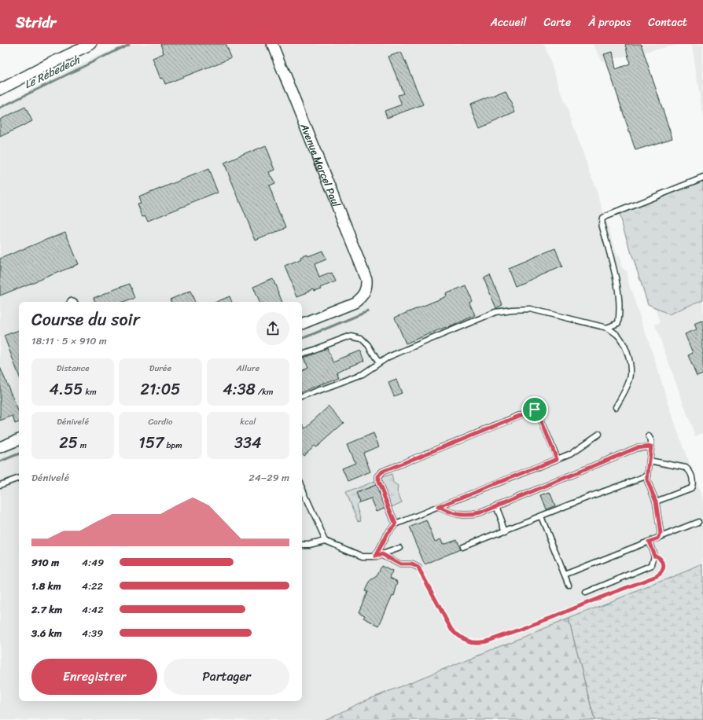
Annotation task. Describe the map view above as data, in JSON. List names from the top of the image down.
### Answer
{
  "streets": {
    "street": ["Avenue Marcel Paul"]
  },
  "water": ["Le Rébedech"],
  "page": {
    "header": "Stridr",
    "nav": [
      "Accueil",
      "Carte",
      "À propos",
      "Contact"
    ],
    "heading": ["Course du soir", "18:11 · 5 × 910 m"],
    "stats": [
      ["Distance", "4.55 km"],
      ["Durée", "21:05"],
      ["Allure", "4:38 /km"],
      ["Dénivelé", "25 m"],
      ["Cardio", "157 bpm"],
      ["kcal", "334"]
    ],
    "chart": ["Dénivelé", "24–29 m"],
    "list": [
      {
        "name": "910 m",
        "note": "4:49"
      },
      {
        "name": "1.8 km",
        "note": "4:22"
      },
      {
        "name": "2.7 km",
        "note": "4:42"
      },
      {
        "name": "3.6 km",
        "note": "4:39"
      }
    ],
    "buttons": ["Enregistrer", "Partager"]
  }
}
